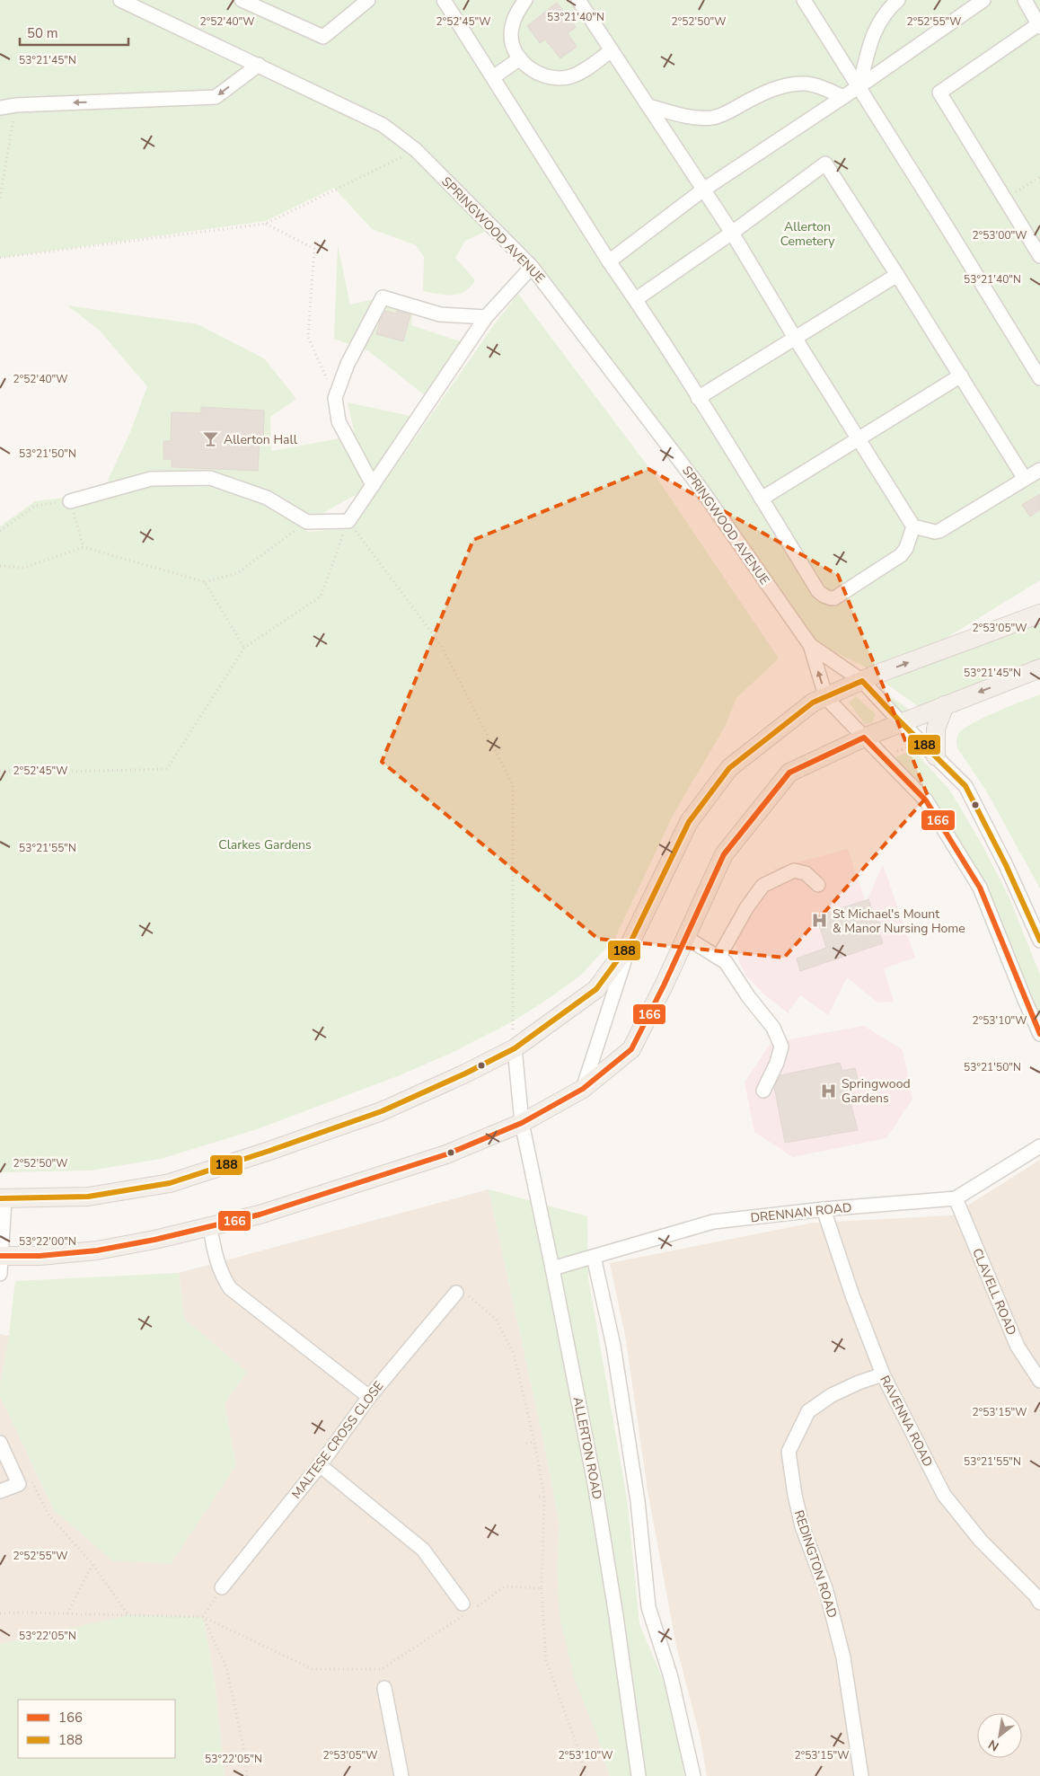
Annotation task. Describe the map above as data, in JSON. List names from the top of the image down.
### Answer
{
  "streets": {
    "street": [
      "SPRINGWOOD AVENUE",
      "DRENNAN ROAD",
      "CLAVELL ROAD",
      "RAVENNA ROAD",
      "MALTESE CROSS CLOSE",
      "ALLERTON ROAD",
      "REDINGTON ROAD"
    ]
  },
  "crossings": [
    ["DRENNAN ROAD", "CLAVELL ROAD"],
    ["DRENNAN ROAD", "RAVENNA ROAD"],
    ["DRENNAN ROAD", "ALLERTON ROAD"],
    ["RAVENNA ROAD", "REDINGTON ROAD"]
  ],
  "parks": ["Allerton Cemetery", "Clarkes Gardens"],
  "places": {
    "bar": ["Allerton Hall"],
    "hospital": ["St Michael's Mount & Manor Nursing Home", "Springwood Gardens"]
  },
  "lines": ["transit line 188", "transit line 166"],
  "legend": ["166", "188"],
  "scale_bar": "50 m",
  "north": "bottom left",
  "coordinates": [
    "53°21'40\"N",
    "2°52'50\"W",
    "2°52'40\"W",
    "2°52'45\"W",
    "2°52'55\"W",
    "53°21'45\"N",
    "2°53'00\"W",
    "53°21'50\"N",
    "2°53'05\"W",
    "53°21'55\"N",
    "2°53'10\"W",
    "53°22'00\"N",
    "2°53'15\"W",
    "53°22'05\"N"
  ]
}
